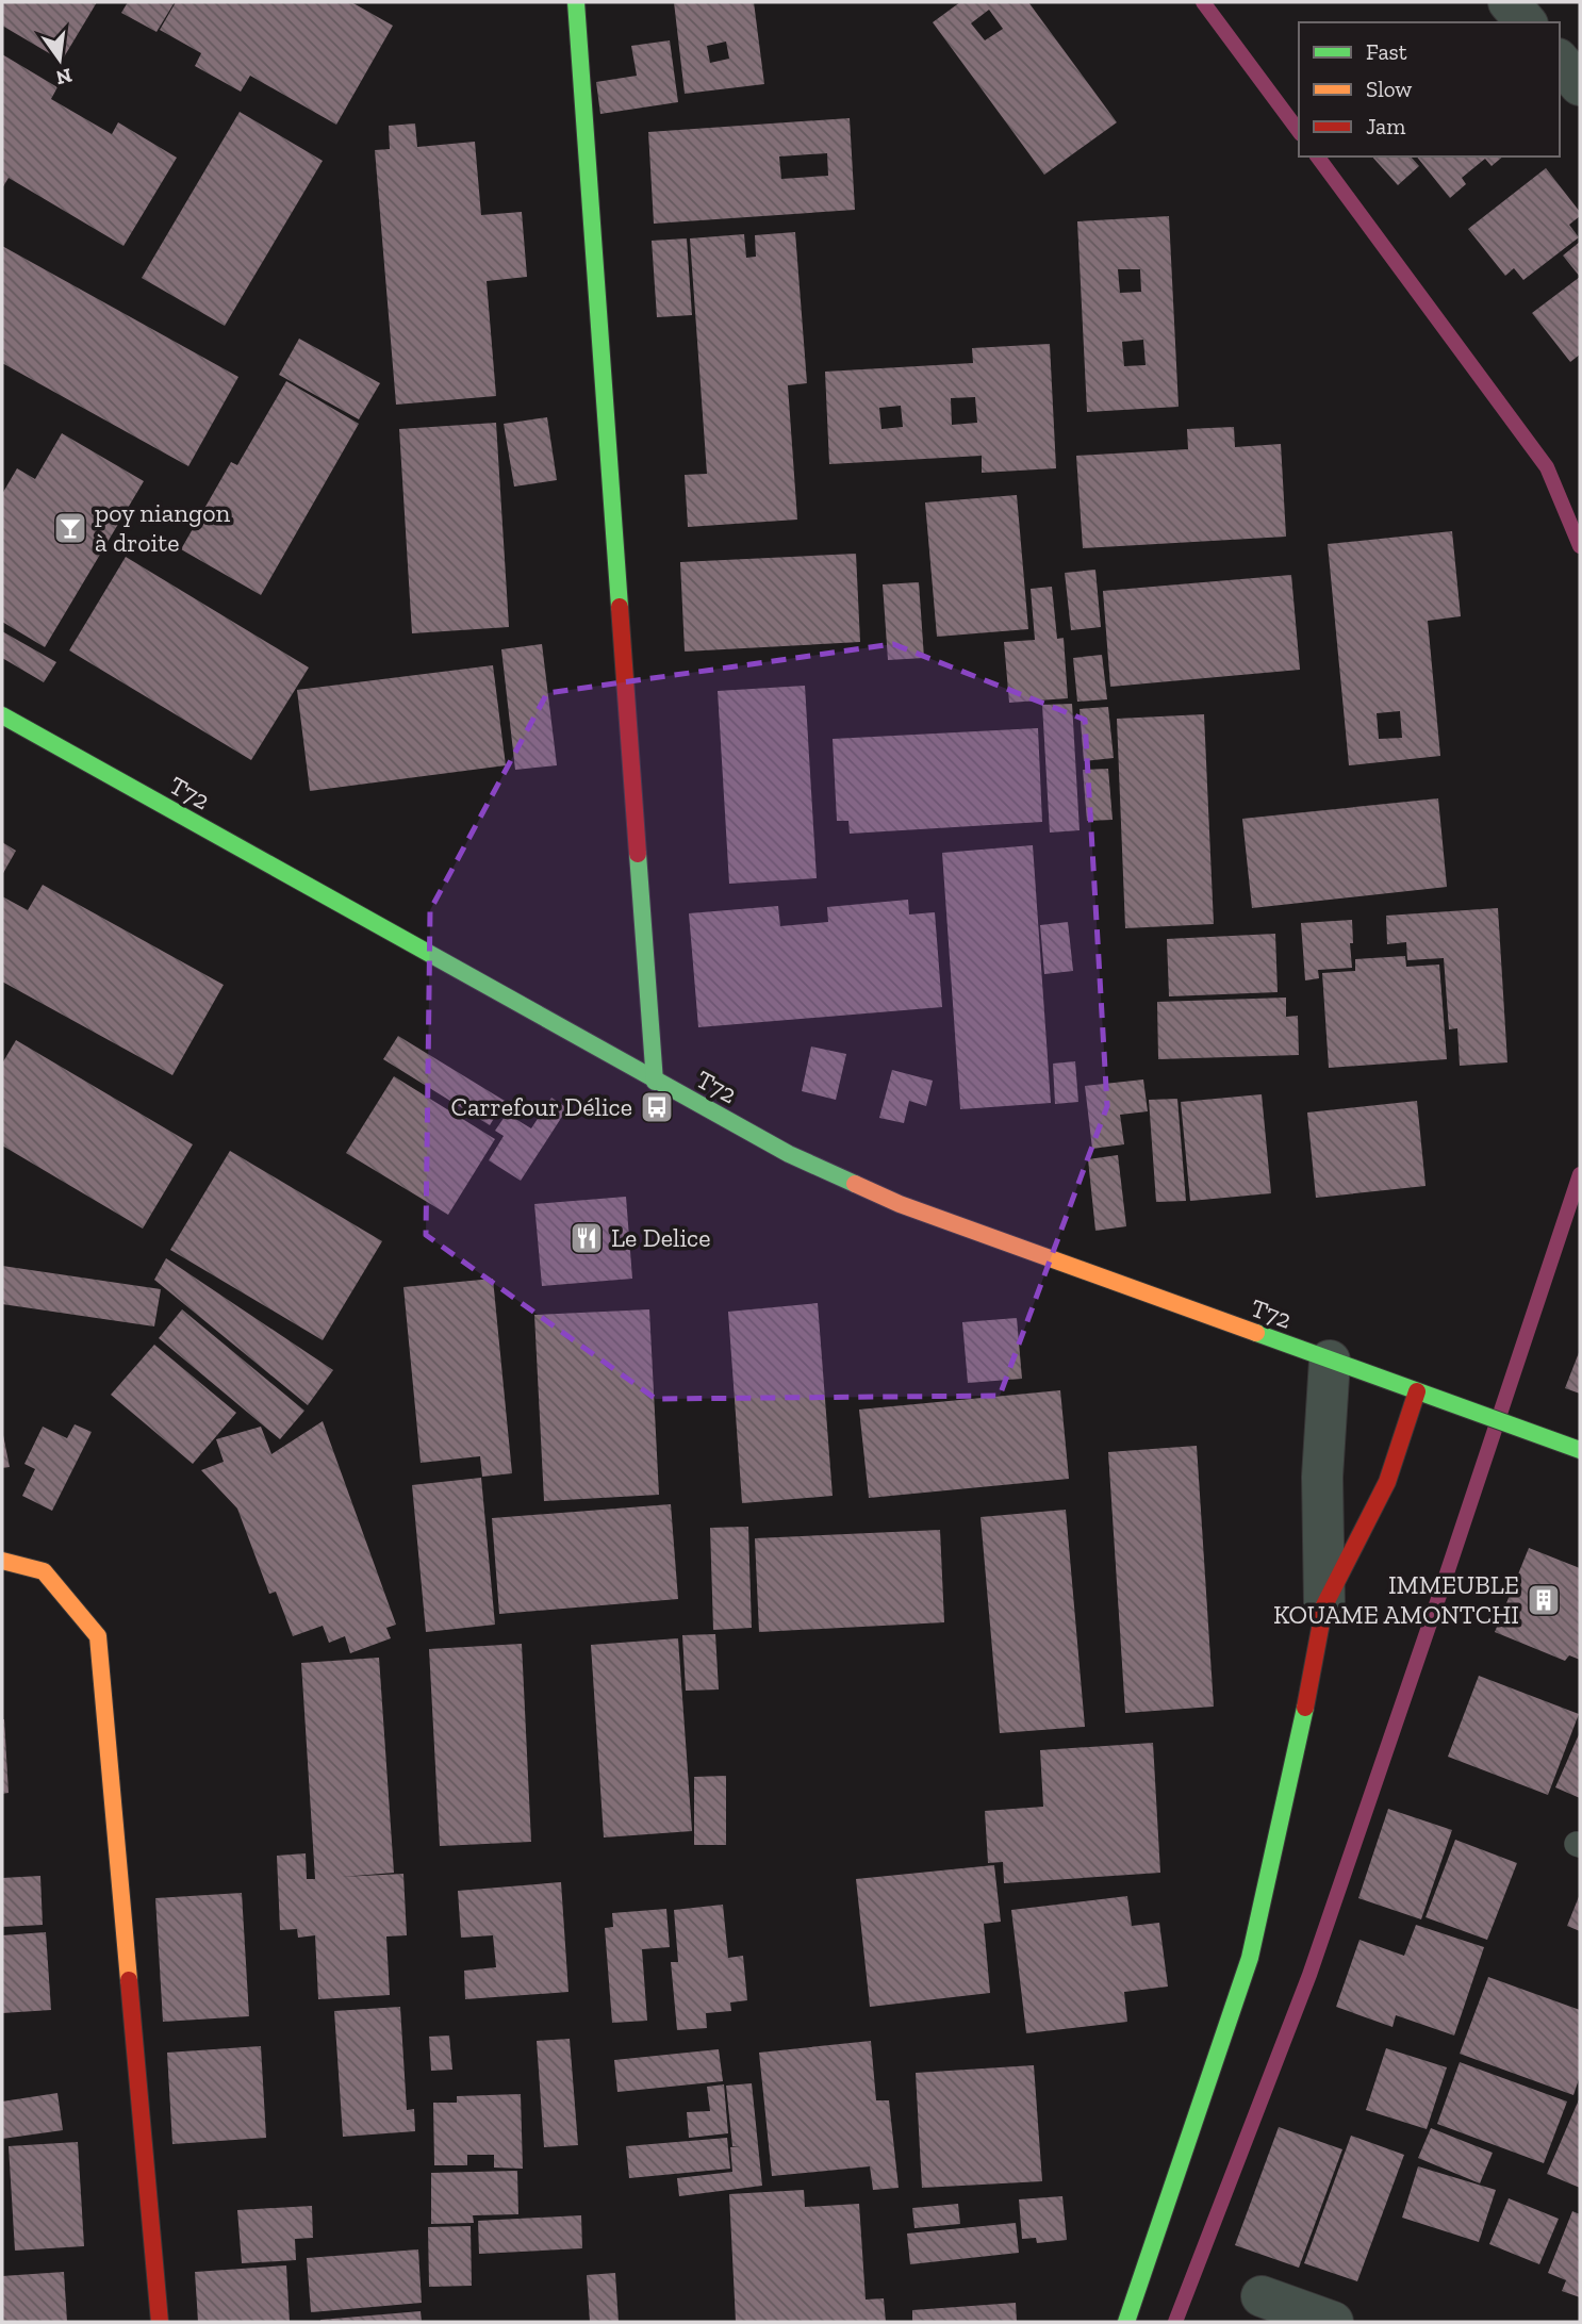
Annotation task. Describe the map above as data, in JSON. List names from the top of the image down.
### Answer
{
  "streets": {
    "street": ["T72"]
  },
  "places": {
    "bar": ["poy niangon à droite"],
    "bus stop": ["Carrefour Délice"],
    "restaurant": ["Le Delice"],
    "building": ["IMMEUBLE KOUAME AMONTCHI"]
  },
  "legend": ["Fast", "Slow", "Jam"],
  "north": "bottom"
}
